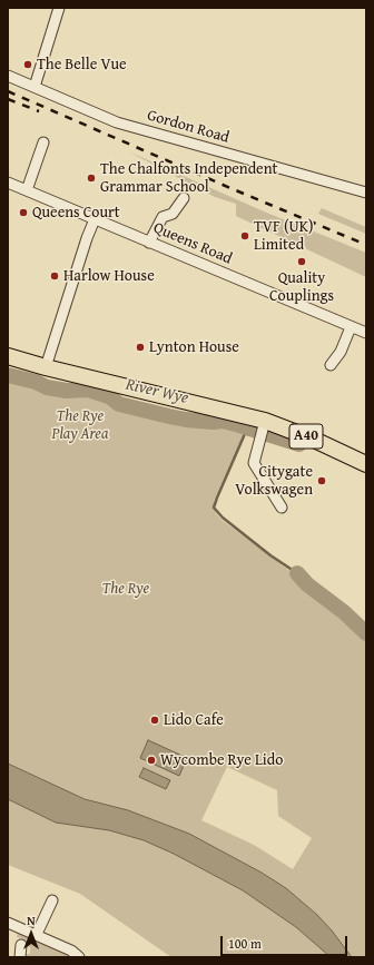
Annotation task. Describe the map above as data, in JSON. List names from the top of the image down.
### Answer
{
  "streets": {
    "main road": ["A40"],
    "street": ["Gordon Road", "Queens Road"]
  },
  "water": ["River Wye"],
  "parks": ["The Rye Play Area", "The Rye"],
  "places": [
    "The Belle Vue",
    "The Chalfonts Independent Grammar School",
    "Queens Court",
    "TVF (UK) Limited",
    "Quality Couplings",
    "Harlow House",
    "Lynton House",
    "Citygate Volkswagen",
    "Lido Cafe",
    "Wycombe Rye Lido"
  ],
  "scale_bar": "100 m",
  "north": "top"
}
